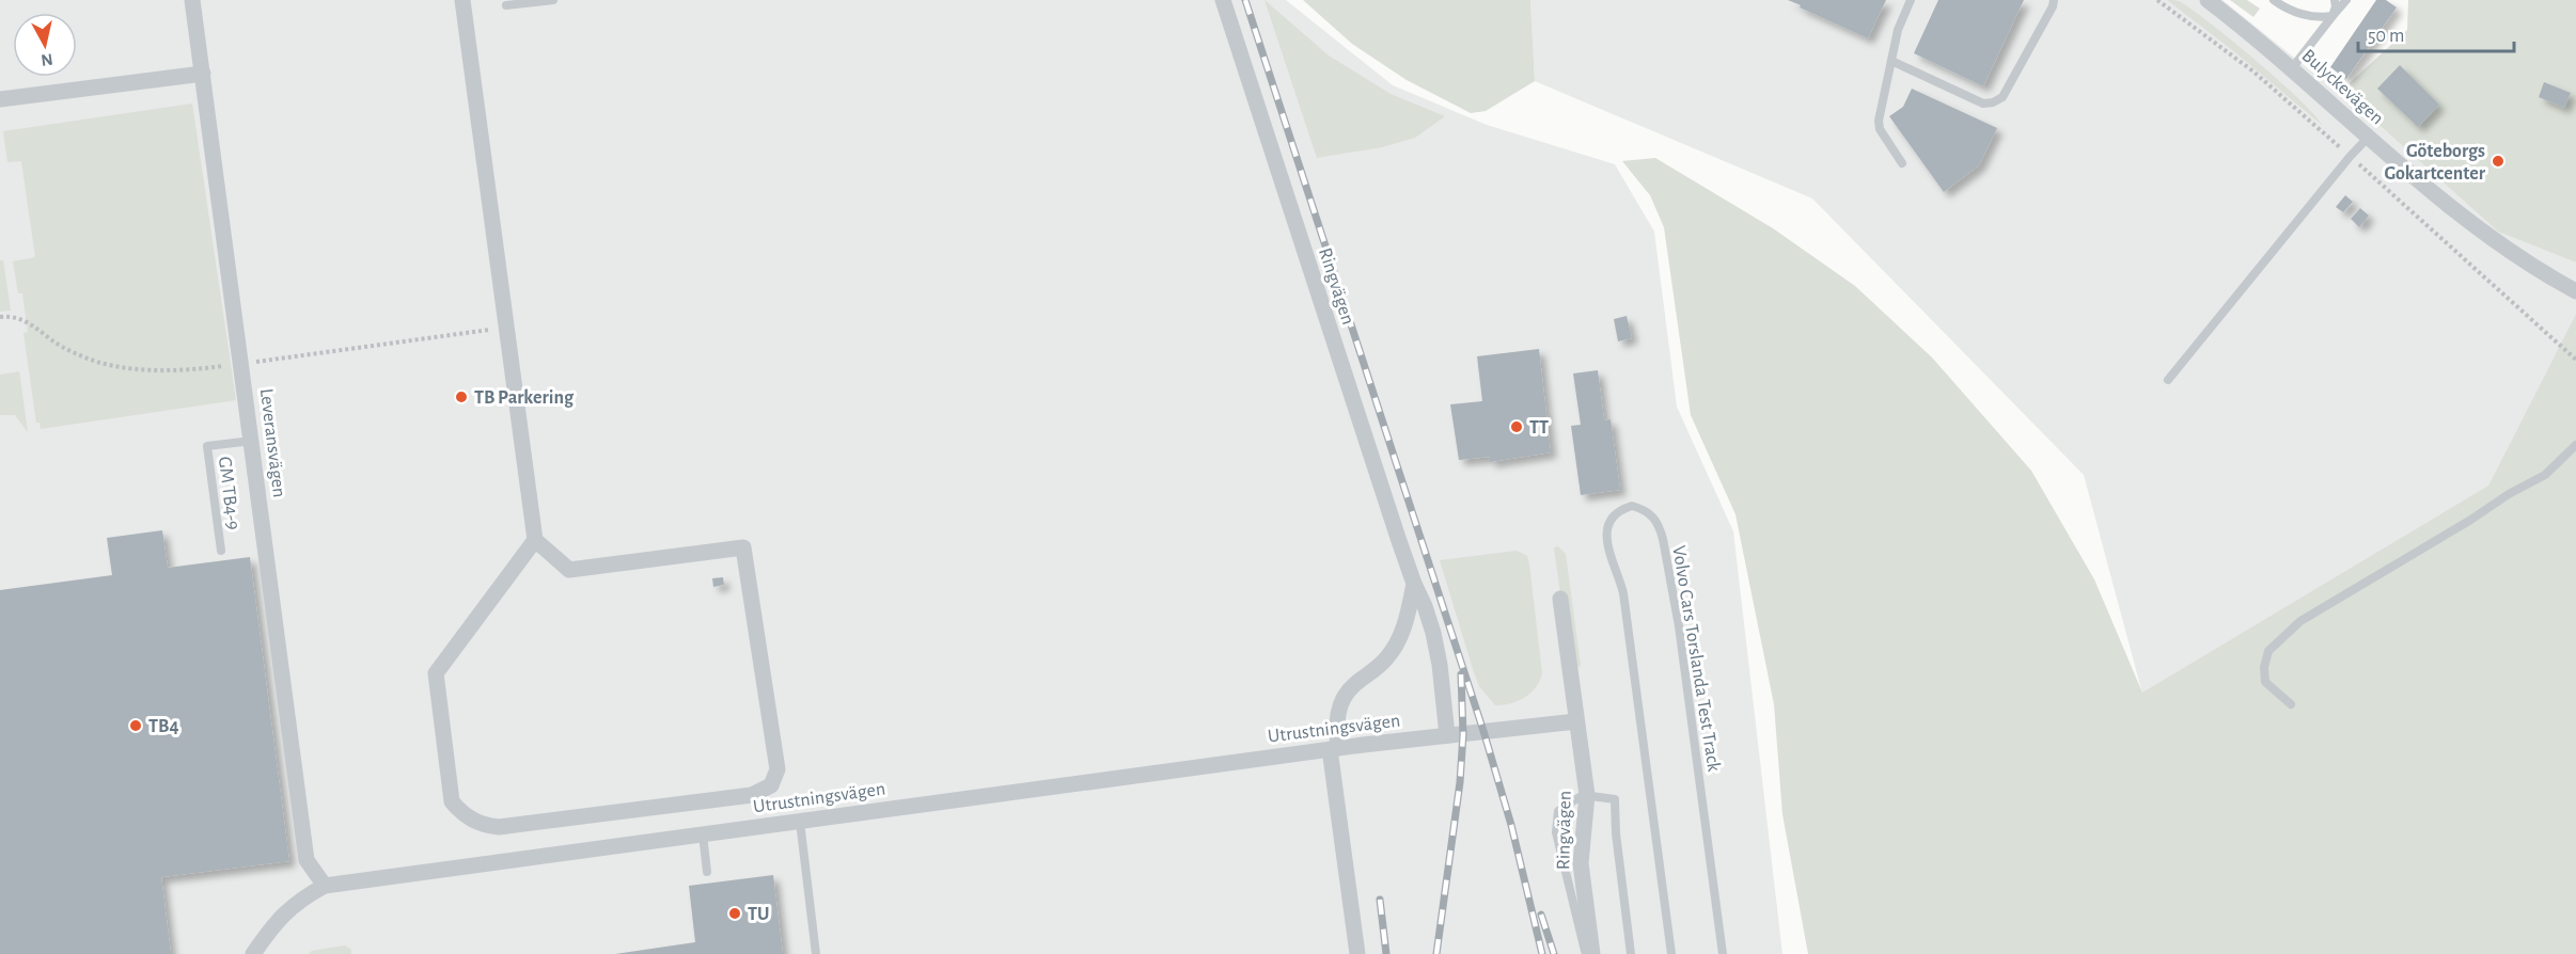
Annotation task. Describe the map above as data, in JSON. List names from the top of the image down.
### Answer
{
  "streets": {
    "street": [
      "Bulyckevägen",
      "Ringvägen",
      "Leveransvägen",
      "Utrustningsvägen"
    ],
    "lane": ["GM TB4-9", "Volvo Cars Torslanda Test Track"]
  },
  "crossings": [
    ["Ringvägen", "Utrustningsvägen"],
    ["Leveransvägen", "GM TB4-9"],
    ["Leveransvägen", "Utrustningsvägen"]
  ],
  "places": [
    "Göteborgs Gokartcenter",
    "TB Parkering",
    "TT",
    "TB4",
    "TU"
  ],
  "scale_bar": "50 m",
  "north": "bottom"
}
